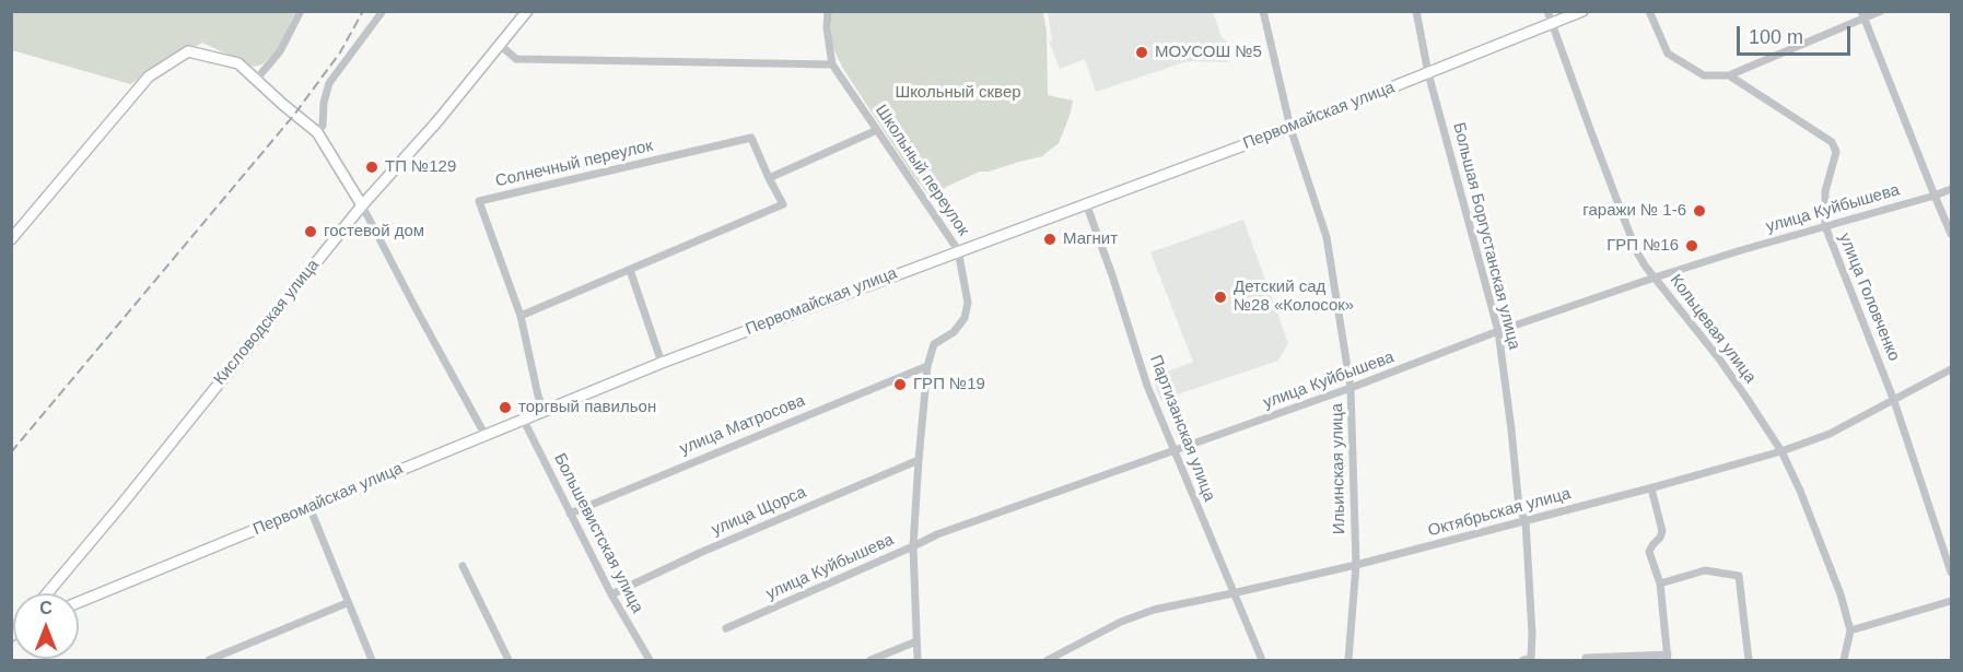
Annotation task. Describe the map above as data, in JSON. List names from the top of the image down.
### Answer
{
  "streets": {
    "main road": ["Первомайская улица", "Кисловодская улица"],
    "street": [
      "Солнечный переулок",
      "Школьный переулок",
      "улица Куйбышева",
      "Большая Боргустанская улица",
      "улица Головченко",
      "Кольцевая улица",
      "улица Матросова",
      "Партизанская улица",
      "Ильинская улица",
      "улица Щорса",
      "Октябрьская улица",
      "Большевистская улица"
    ]
  },
  "crossings": [
    ["Первомайская улица", "Солнечный переулок"],
    ["Первомайская улица", "Школьный переулок"],
    ["Первомайская улица", "Большая Боргустанская улица"],
    ["Первомайская улица", "Кольцевая улица"],
    ["Первомайская улица", "Партизанская улица"],
    ["Первомайская улица", "Ильинская улица"],
    ["Первомайская улица", "Большевистская улица"],
    ["Школьный переулок", "улица Куйбышева"],
    ["Школьный переулок", "улица Матросова"],
    ["Школьный переулок", "улица Щорса"],
    ["улица Куйбышева", "Большая Боргустанская улица"],
    ["улица Куйбышева", "улица Головченко"],
    ["улица Куйбышева", "Кольцевая улица"],
    ["улица Куйбышева", "Партизанская улица"],
    ["улица Куйбышева", "Ильинская улица"],
    ["Большая Боргустанская улица", "Октябрьская улица"],
    ["улица Головченко", "Октябрьская улица"],
    ["Кольцевая улица", "Октябрьская улица"],
    ["улица Матросова", "Большевистская улица"],
    ["Партизанская улица", "Октябрьская улица"],
    ["Ильинская улица", "Октябрьская улица"],
    ["улица Щорса", "Большевистская улица"]
  ],
  "parks": ["Школьный сквер"],
  "places": [
    "МОУСОШ №5",
    "ТП №129",
    "гаражи № 1-6",
    "гостевой дом",
    "Магнит",
    "ГРП №16",
    "Детский сад №28 «Колосок»",
    "ГРП №19",
    "торгвый павильон"
  ],
  "scale_bar": "100 m",
  "north": "top"
}
